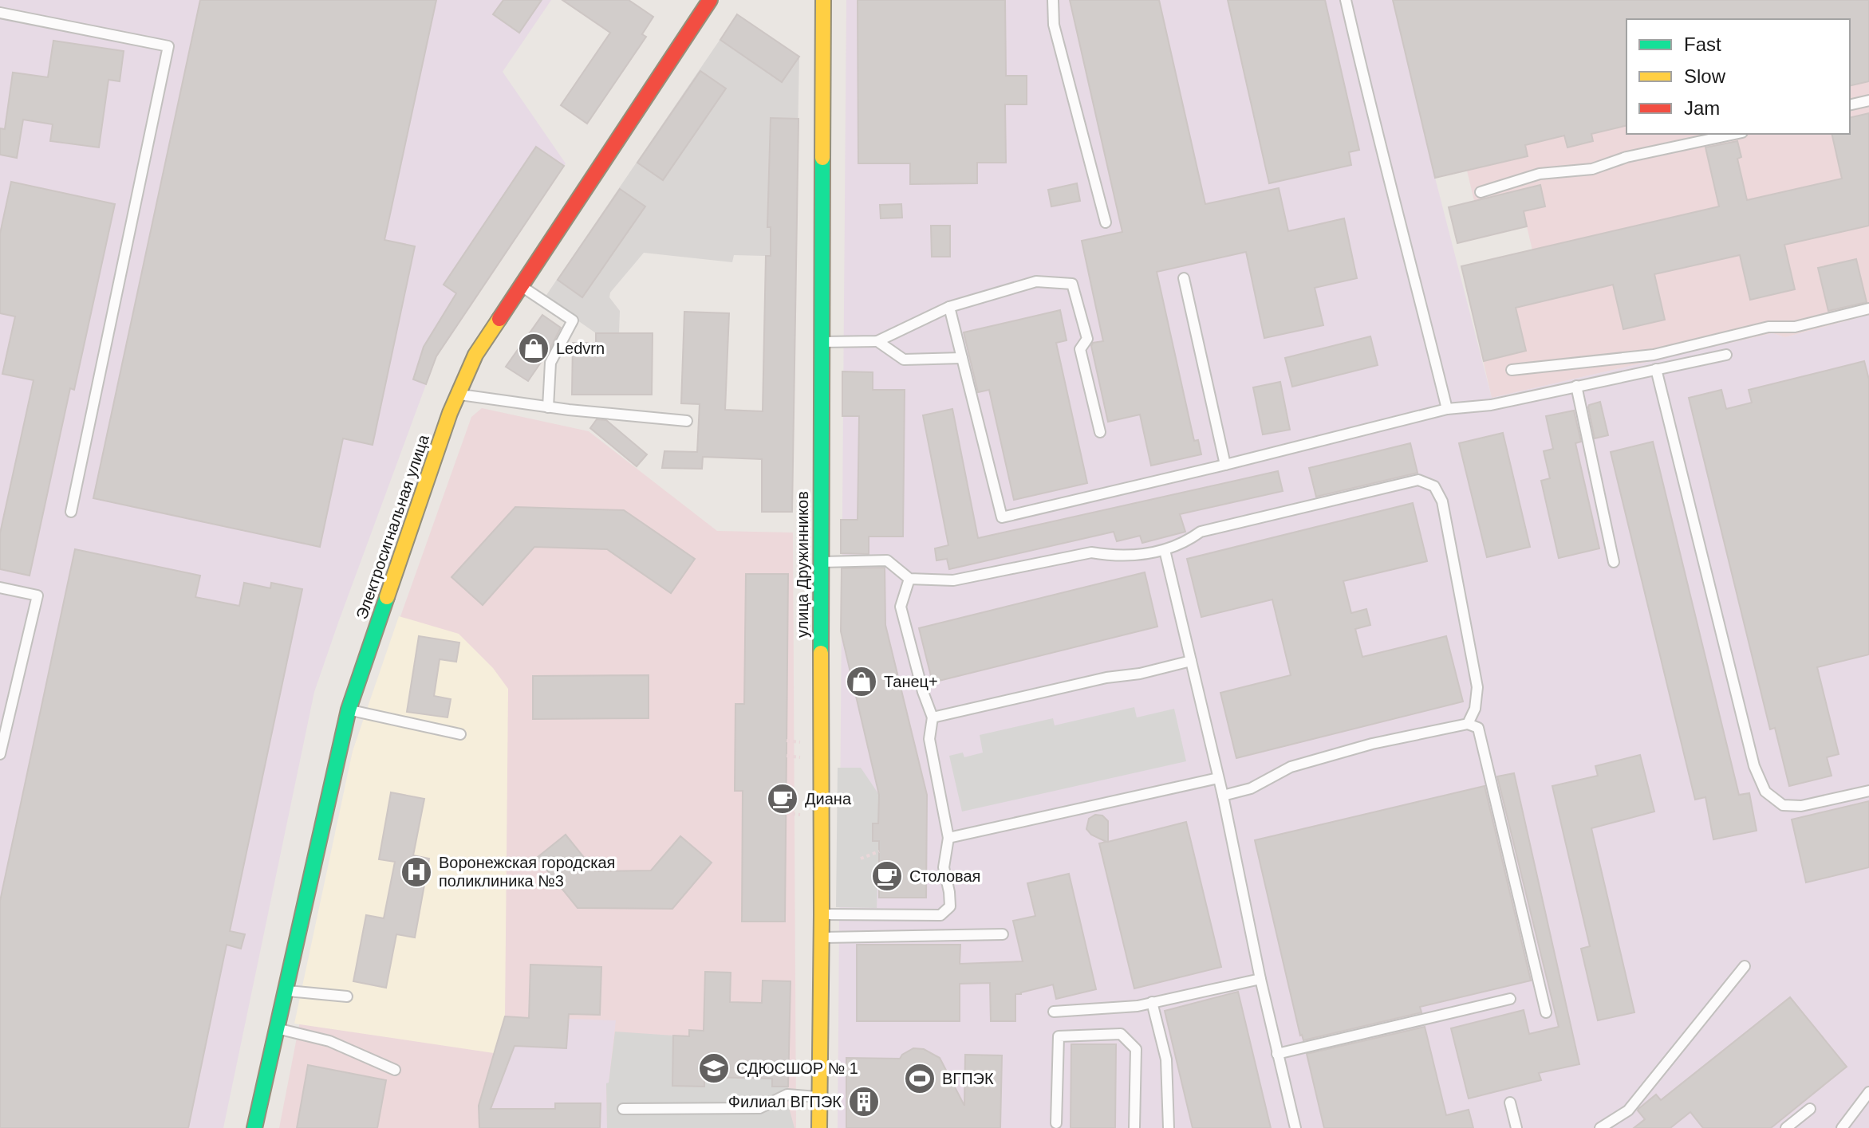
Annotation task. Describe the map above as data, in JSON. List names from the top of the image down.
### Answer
{
  "streets": {
    "street": ["Электросигнальная улица", "улица Дружинников"]
  },
  "places": {
    "shop": ["Ledvrn", "Танец+"],
    "cafe": ["Диана", "Столовая"],
    "hospital": ["Воронежская городская поликлиника №3"],
    "school or university": ["СДЮСШОР № 1"],
    "sports": ["ВГПЭК"],
    "building": ["Филиал ВГПЭК"]
  },
  "legend": ["Fast", "Slow", "Jam"]
}
